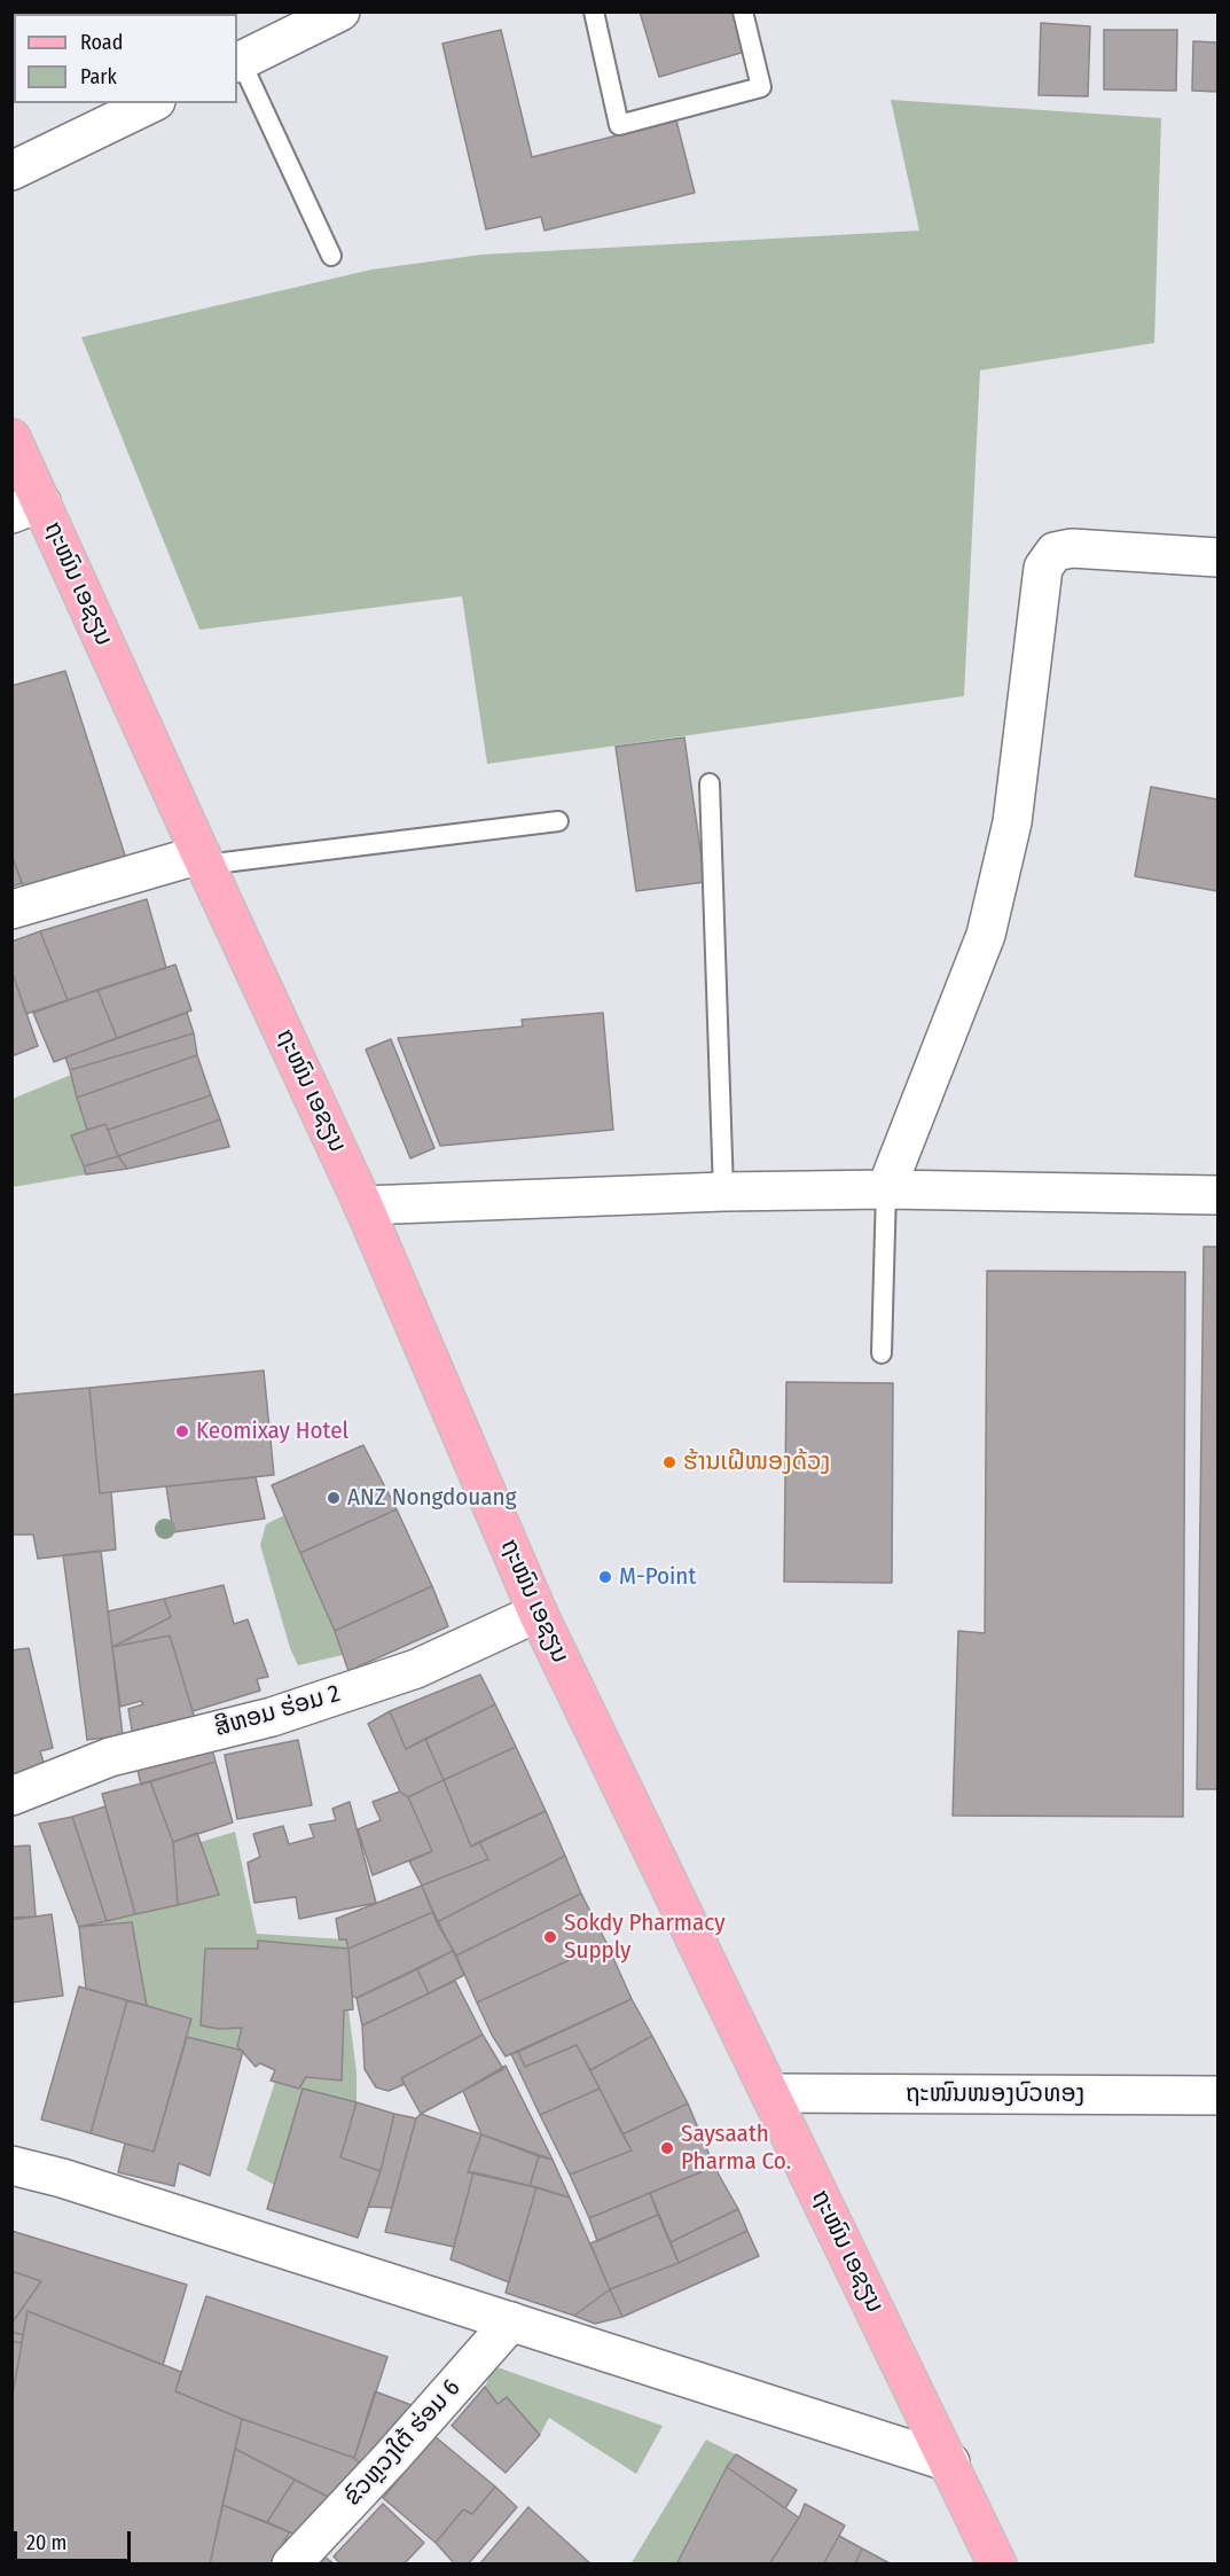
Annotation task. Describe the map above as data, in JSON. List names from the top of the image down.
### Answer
{
  "streets": {
    "main road": ["ຖະໜົນ ເອຊຽນ"],
    "street": ["ສີຫອມ ຮ່ອມ 2", "ຖະໜົນໜອງບົວທອງ", "ຂົວຫຼວງໃຕ້ ຮ່ອມ 6"]
  },
  "crossings": [
    ["ຖະໜົນ ເອຊຽນ", "ສີຫອມ ຮ່ອມ 2"],
    ["ຖະໜົນ ເອຊຽນ", "ຖະໜົນໜອງບົວທອງ"]
  ],
  "places": [
    "Keomixay Hotel",
    "ຮ້ານເຝີໜອງດ້ວງ",
    "ANZ Nongdouang",
    "M-Point",
    "Sokdy Pharmacy Supply",
    "Saysaath Pharma Co."
  ],
  "legend": ["Road", "Park"],
  "scale_bar": "20 m"
}
